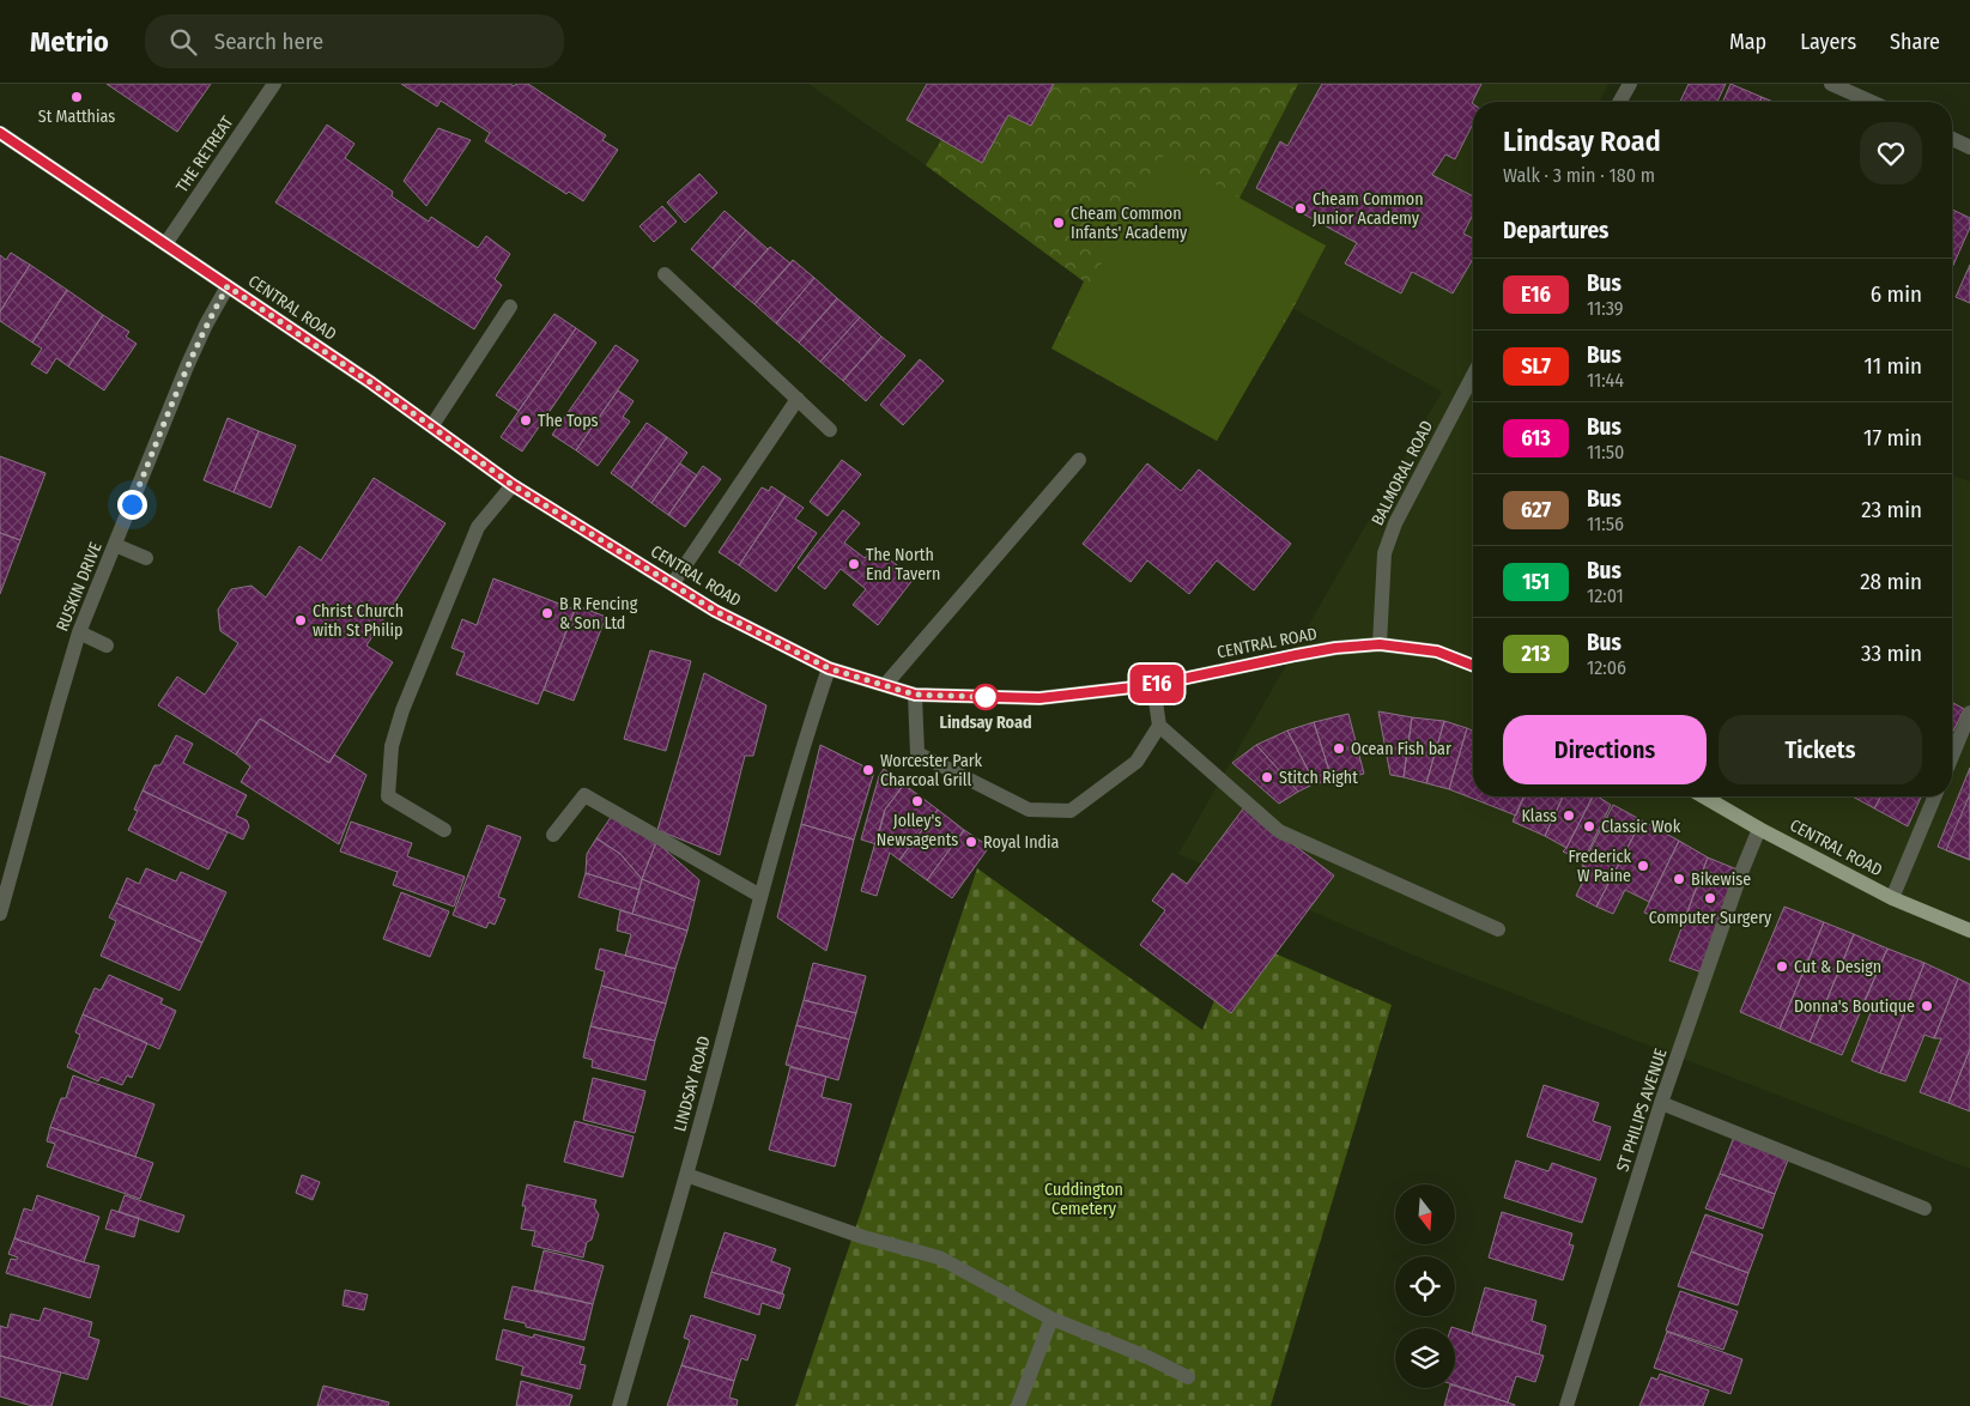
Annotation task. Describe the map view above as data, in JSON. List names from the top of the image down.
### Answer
{
  "streets": {
    "main road": ["CENTRAL ROAD"],
    "street": [
      "THE RETREAT",
      "BALMORAL ROAD",
      "RUSKIN DRIVE",
      "LINDSAY ROAD",
      "ST PHILIPS AVENUE"
    ]
  },
  "crossings": [
    ["THE RETREAT", "CENTRAL ROAD"],
    ["CENTRAL ROAD", "BALMORAL ROAD"],
    ["CENTRAL ROAD", "RUSKIN DRIVE"],
    ["CENTRAL ROAD", "LINDSAY ROAD"],
    ["CENTRAL ROAD", "ST PHILIPS AVENUE"]
  ],
  "parks": ["Cuddington Cemetery"],
  "places": [
    "St Matthias",
    "Cheam Common Junior Academy",
    "Cheam Common Infants' Academy",
    "The Tops",
    "The North End Tavern",
    "B R Fencing & Son Ltd",
    "Christ Church with St Philip",
    "Lindsay Road",
    "Ocean Fish bar",
    "Worcester Park Charcoal Grill",
    "Stitch Right",
    "Jolley's Newsagents",
    "Klass",
    "Classic Wok",
    "Royal India",
    "Frederick W Paine",
    "Bikewise",
    "Computer Surgery",
    "Cut & Design",
    "Donna's Boutique"
  ],
  "lines": ["bus line E16"],
  "north": "bottom",
  "page": {
    "header": "Metrio",
    "search": "Search here",
    "nav": ["Map", "Layers", "Share"],
    "on_map": "E16",
    "heading": [
      ["Lindsay Road", "Walk · 3 min · 180 m"],
      "Departures"
    ],
    "list": [
      {
        "mark": "E16",
        "name": "Bus",
        "note": "11:39",
        "value": "6 min"
      },
      {
        "mark": "SL7",
        "name": "Bus",
        "note": "11:44",
        "value": "11 min"
      },
      {
        "mark": "613",
        "name": "Bus",
        "note": "11:50",
        "value": "17 min"
      },
      {
        "mark": "627",
        "name": "Bus",
        "note": "11:56",
        "value": "23 min"
      },
      {
        "mark": "151",
        "name": "Bus",
        "note": "12:01",
        "value": "28 min"
      },
      {
        "mark": "213",
        "name": "Bus",
        "note": "12:06",
        "value": "33 min"
      }
    ],
    "buttons": ["Directions", "Tickets"]
  }
}
